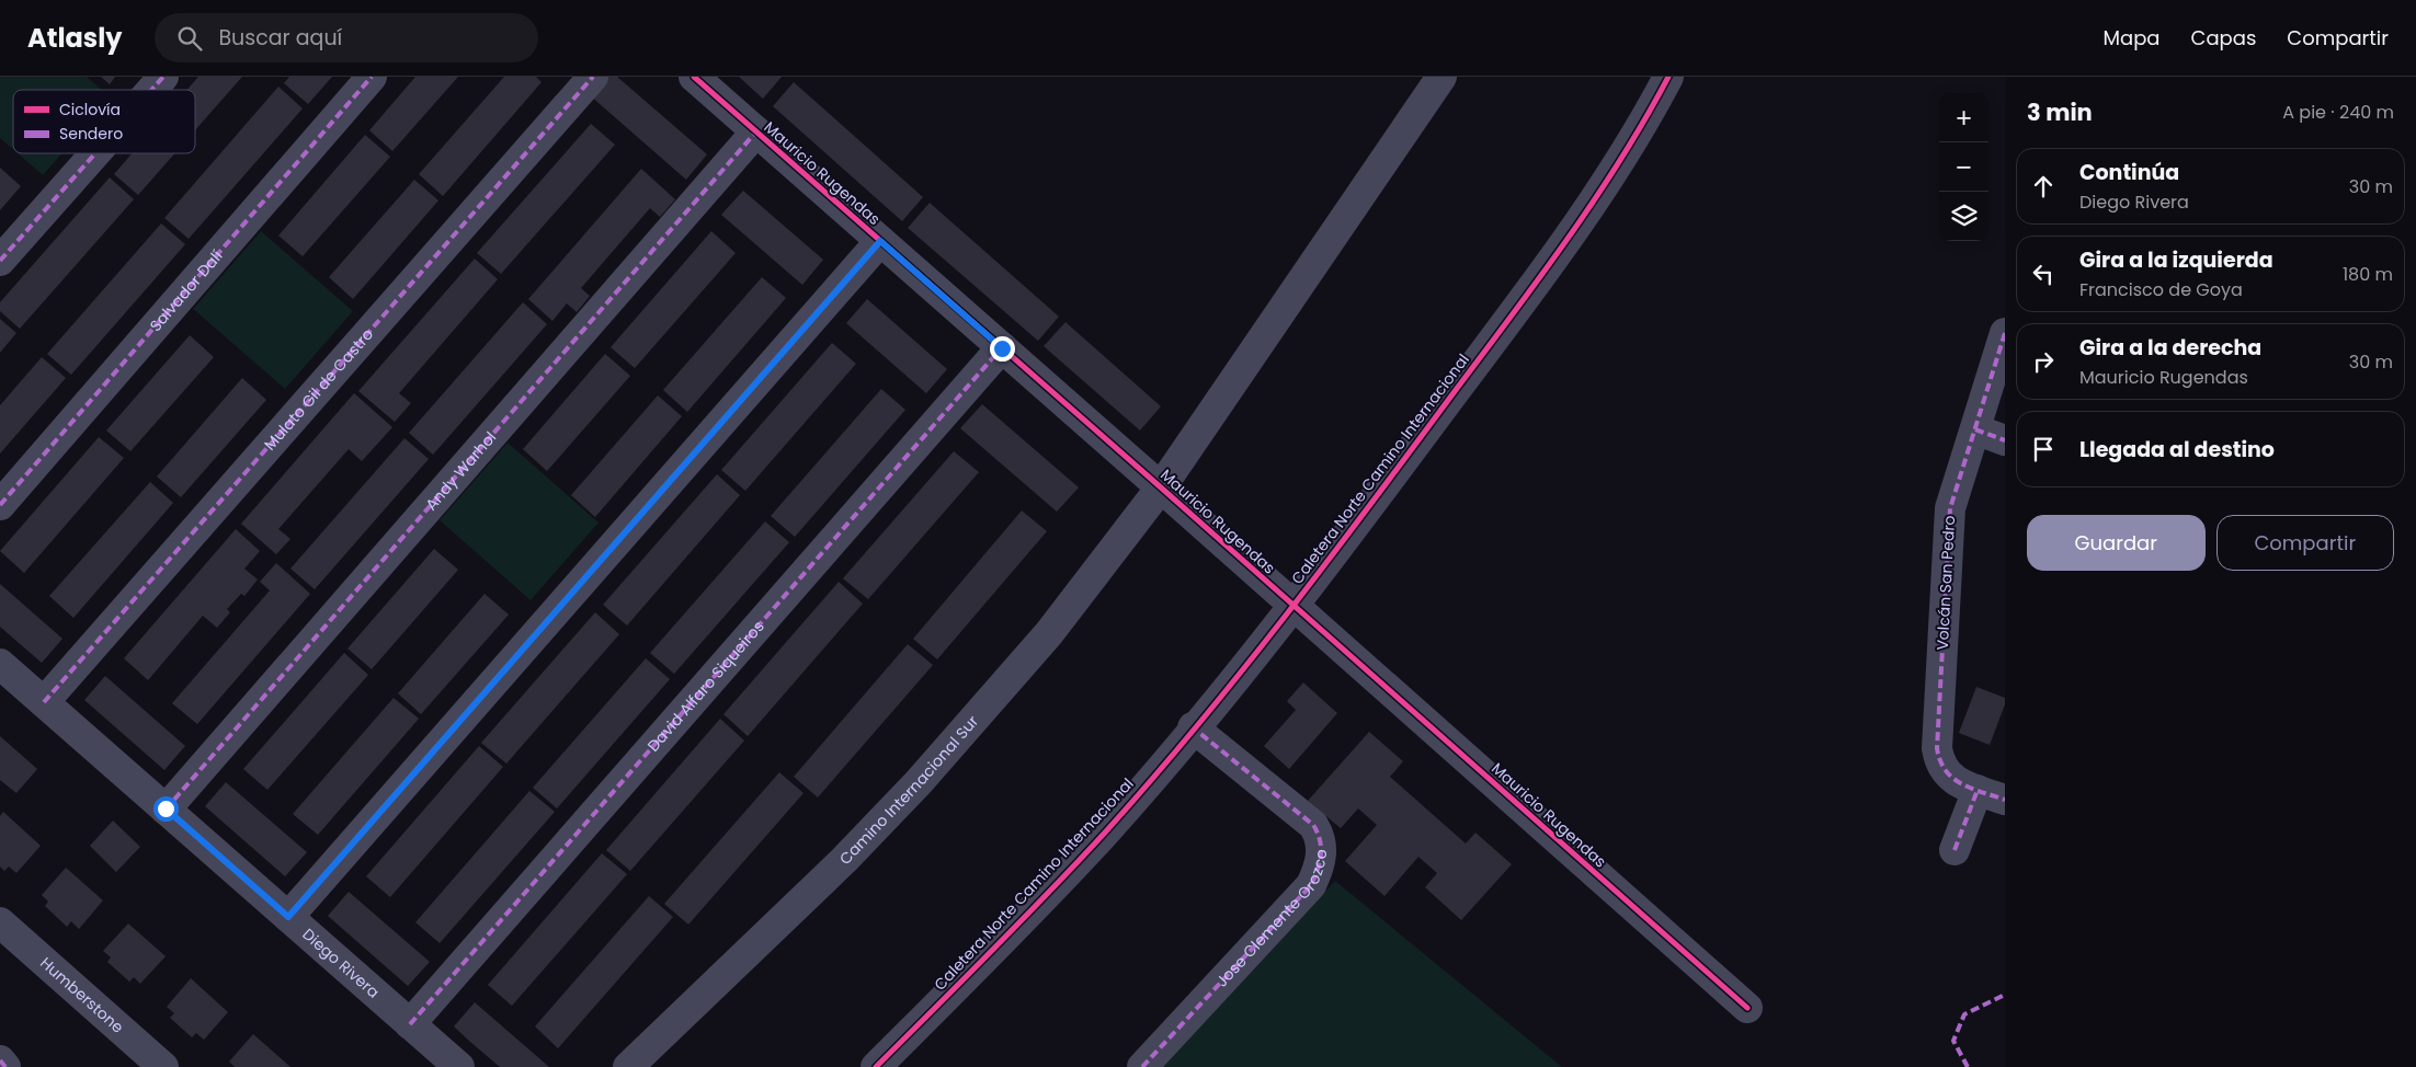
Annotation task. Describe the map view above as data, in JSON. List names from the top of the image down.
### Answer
{
  "streets": {
    "street": [
      "Mauricio Rugendas",
      "Salvador Dalí",
      "Mulato Gil de Castro",
      "Caletera Norte Camino Internacional",
      "Andy Warhol",
      "Volcán San Pedro",
      "David Alfaro Siqueiros",
      "Camino Internacional Sur",
      "Jose Clemente Orozco",
      "Diego Rivera",
      "Humberstone"
    ]
  },
  "crossings": [
    ["Mauricio Rugendas", "Caletera Norte Camino Internacional"],
    ["Mauricio Rugendas", "Andy Warhol"],
    ["Mauricio Rugendas", "David Alfaro Siqueiros"],
    ["Mauricio Rugendas", "Camino Internacional Sur"],
    ["Mulato Gil de Castro", "Diego Rivera"],
    ["Caletera Norte Camino Internacional", "Jose Clemente Orozco"],
    ["Andy Warhol", "Diego Rivera"],
    ["David Alfaro Siqueiros", "Diego Rivera"]
  ],
  "legend": ["Ciclovía", "Sendero"],
  "page": {
    "header": "Atlasly",
    "search": "Buscar aquí",
    "nav": ["Mapa", "Capas", "Compartir"],
    "heading": ["3 min", "A pie · 240 m"],
    "map_buttons": ["+", "−"],
    "list": [
      ["Continúa", "Diego Rivera", "30 m"],
      ["Gira a la izquierda", "Francisco de Goya", "180 m"],
      ["Gira a la derecha", "Mauricio Rugendas", "30 m"],
      "Llegada al destino"
    ],
    "buttons": ["Guardar", "Compartir"]
  }
}
